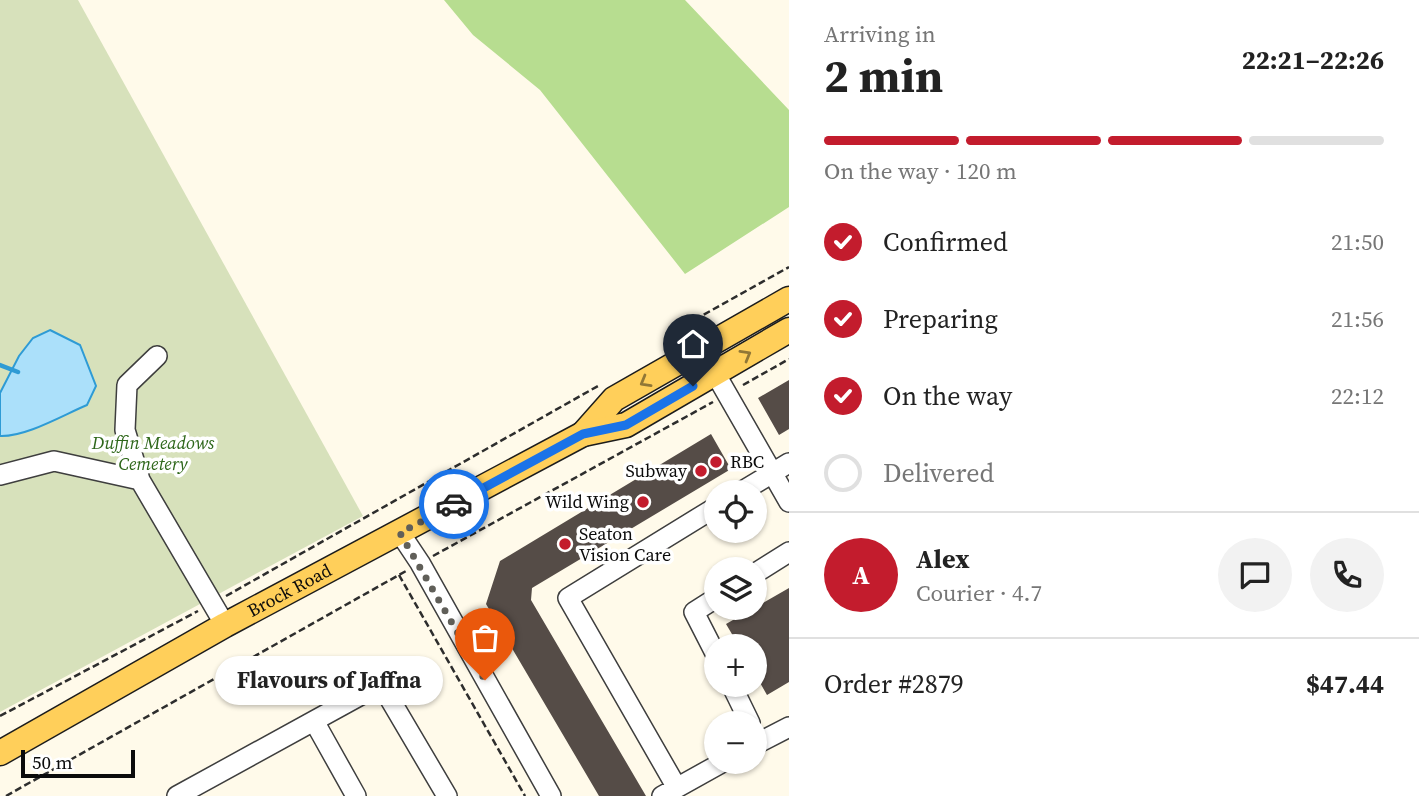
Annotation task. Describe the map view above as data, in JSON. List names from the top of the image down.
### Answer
{
  "streets": {
    "main road": ["Brock Road"]
  },
  "parks": ["Duffin Meadows Cemetery"],
  "places": [
    "RBC",
    "Subway",
    "Wild Wing",
    "Seaton Vision Care",
    "Flavours of Jaffna"
  ],
  "scale_bar": "50 m",
  "page": {
    "heading": ["2 min", "Arriving in", "22:21–22:26"],
    "panel": [
      "Alex",
      "Courier · 4.7",
      "Order #2879",
      "$47.44"
    ],
    "bar": "On the way · 120 m",
    "list": [
      ["Confirmed", "21:50"],
      ["Preparing", "21:56"],
      ["On the way", "22:12"],
      "Delivered"
    ],
    "map_buttons": ["+", "−"],
    "round": "A",
    "bubble": "Flavours of Jaffna",
    "scale": "50 m"
  }
}
